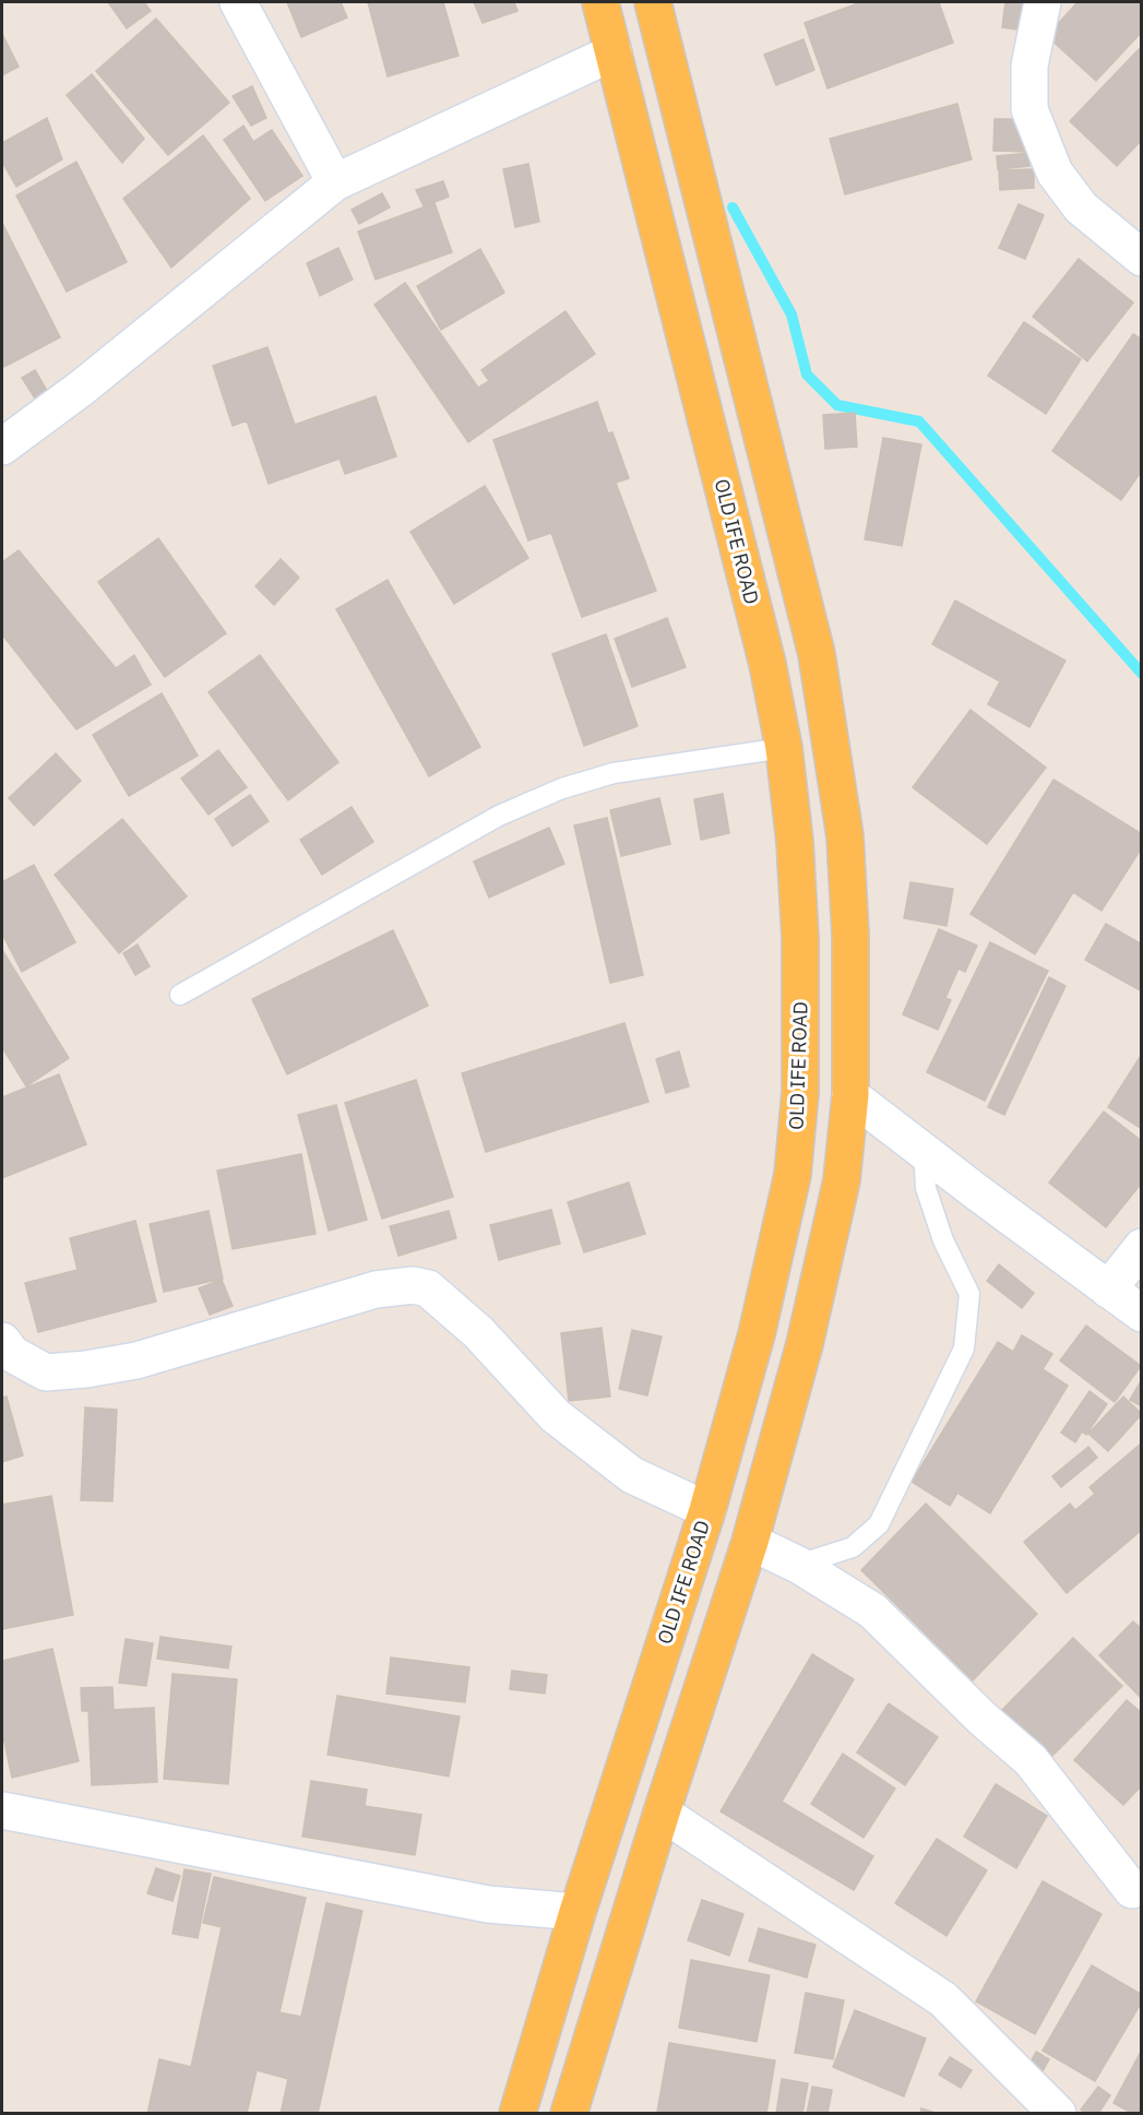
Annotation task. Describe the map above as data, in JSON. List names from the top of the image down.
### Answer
{
  "streets": {
    "main road": ["OLD IFE ROAD"]
  }
}
